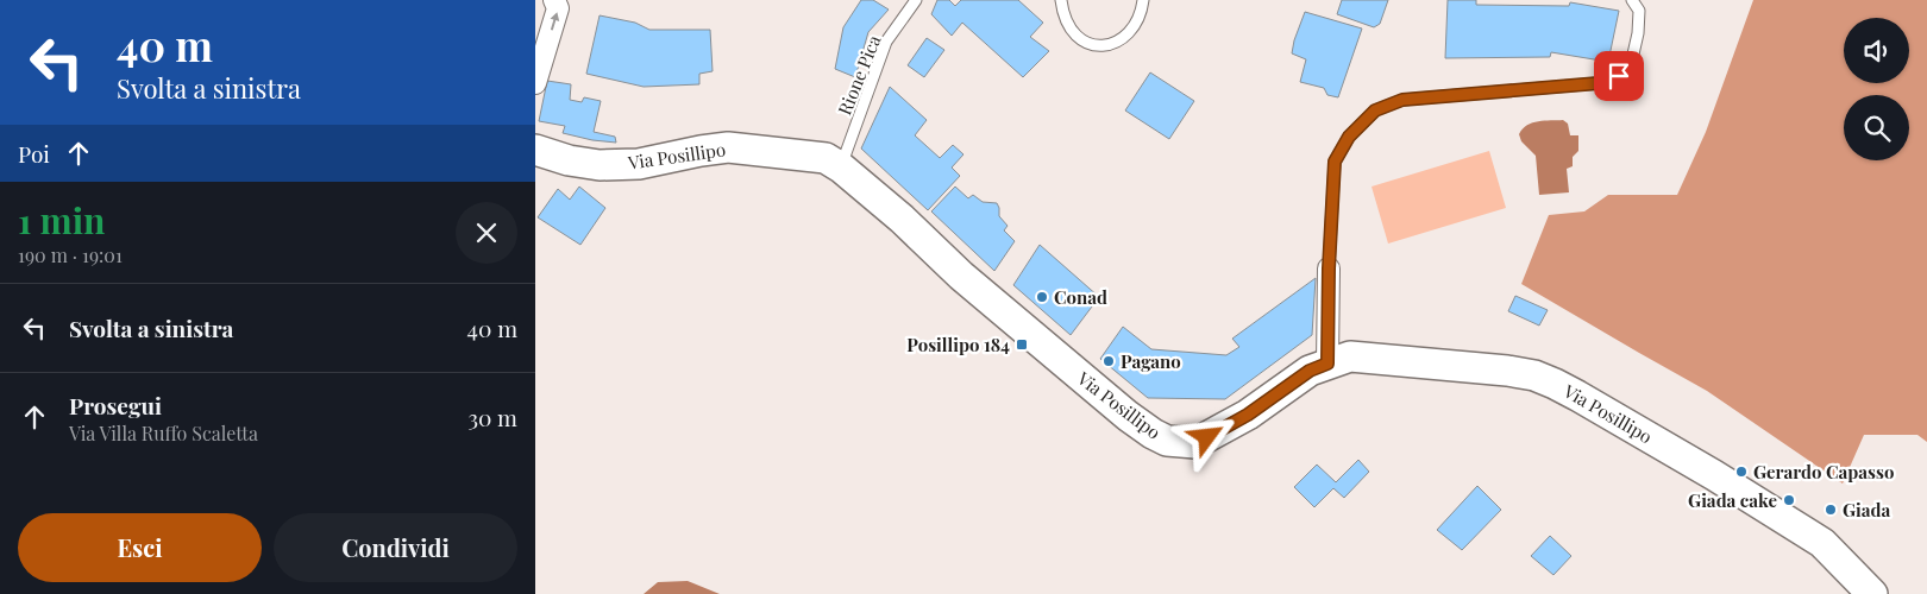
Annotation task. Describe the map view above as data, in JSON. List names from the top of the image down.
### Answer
{
  "streets": {
    "street": ["Via Posillipo"],
    "lane": ["Rione Pica"]
  },
  "crossings": [
    ["Rione Pica", "Via Posillipo"]
  ],
  "places": {
    "other": [
      "Conad",
      "Pagano",
      "Gerardo Capasso",
      "Giada cake",
      "Giada"
    ],
    "transit": ["Posillipo 184"]
  },
  "page": {
    "turn": ["40 m", "Svolta a sinistra"],
    "then": "Poi",
    "heading": ["1 min", "190 m · 19:01"],
    "list": [
      {
        "name": "Svolta a sinistra",
        "value": "40 m"
      },
      {
        "name": "Prosegui",
        "note": "Via Villa Ruffo Scaletta",
        "value": "30 m"
      }
    ],
    "buttons": ["Esci", "Condividi"]
  }
}
